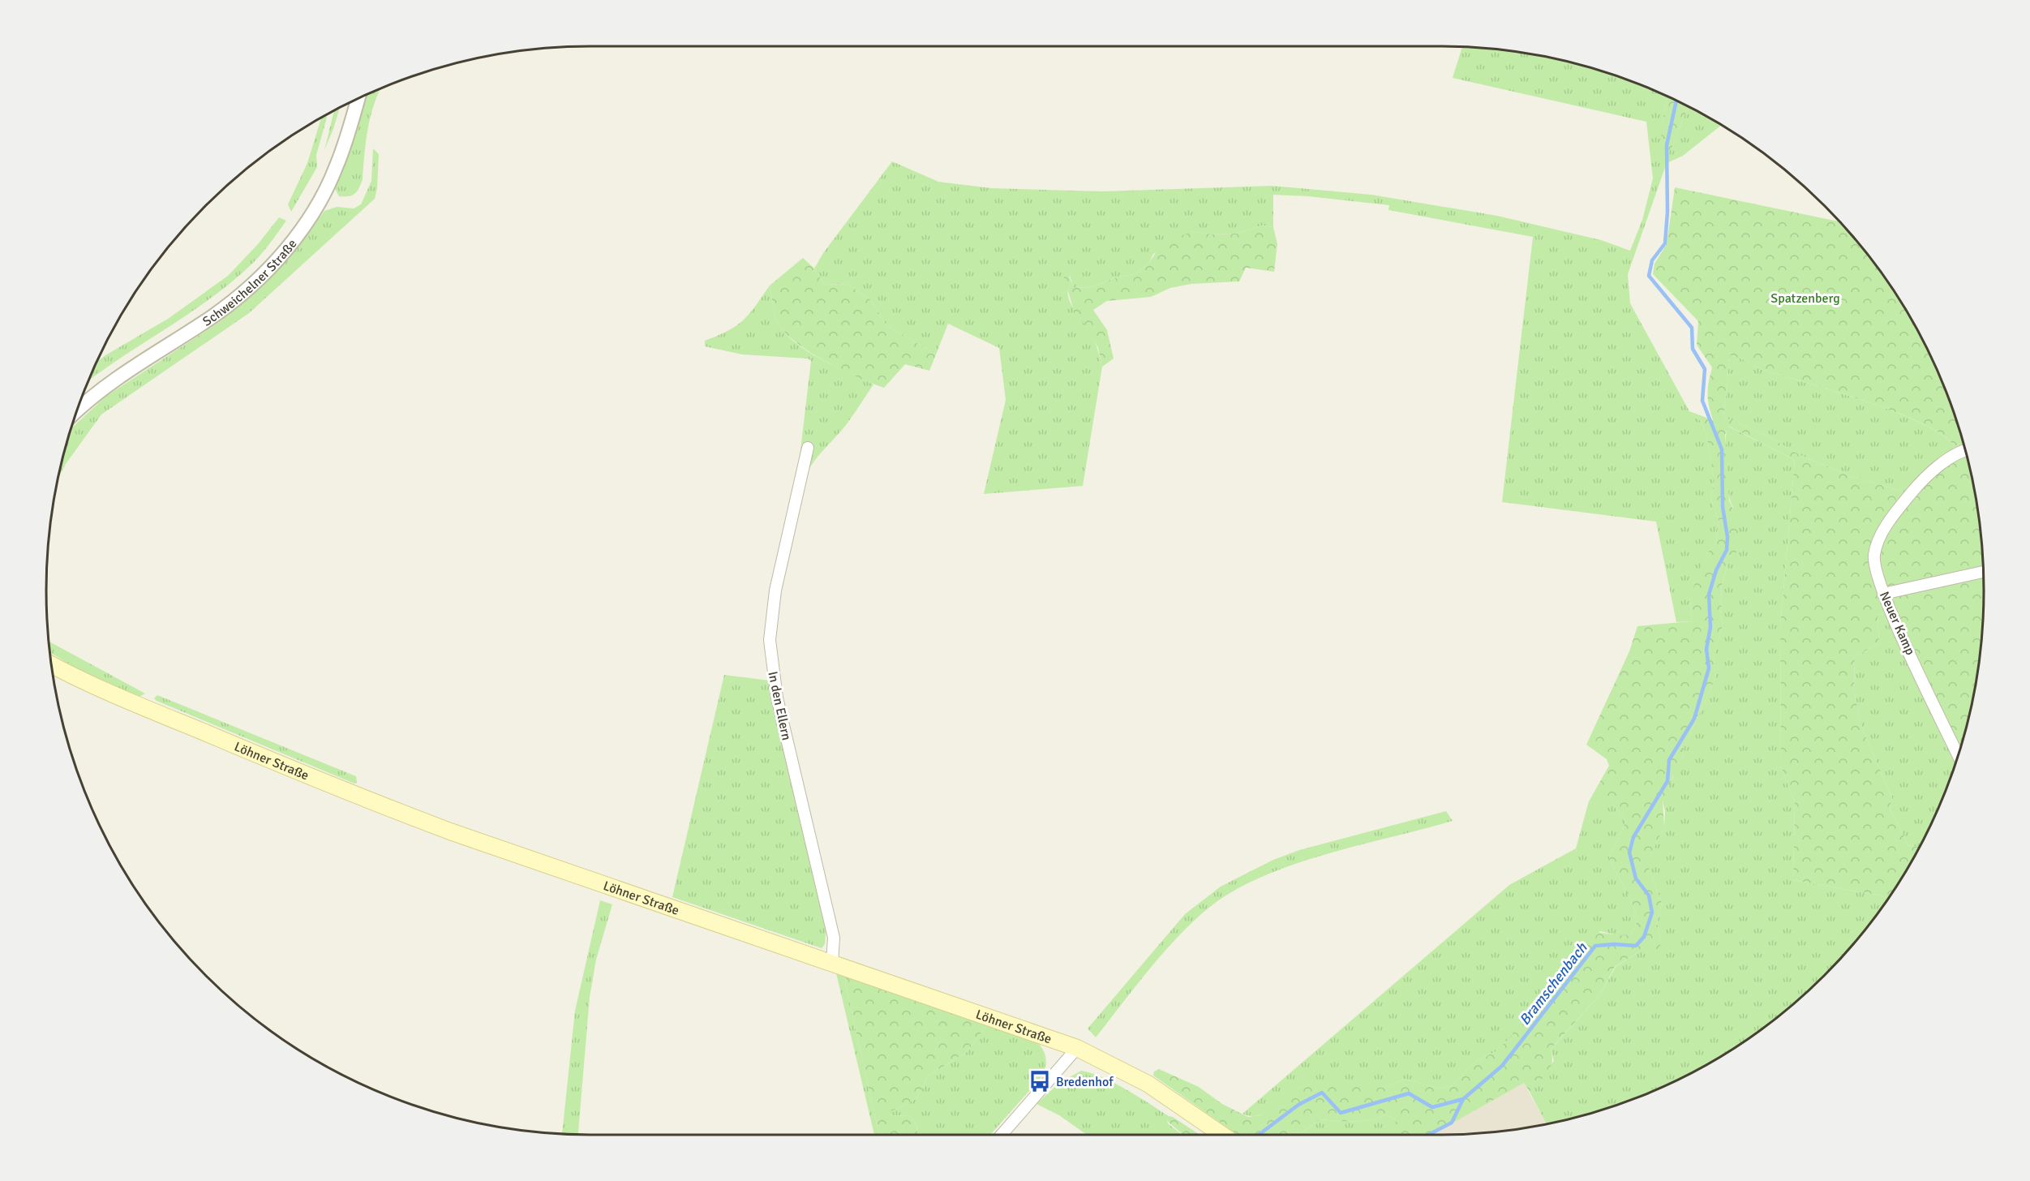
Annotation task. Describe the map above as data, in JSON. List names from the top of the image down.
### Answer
{
  "streets": {
    "main road": ["Löhner Straße"],
    "street": ["Schweichelner Straße", "Neuer Kamp", "In den Ellern"]
  },
  "crossings": [
    ["In den Ellern", "Löhner Straße"]
  ],
  "water": ["Bramschenbach"],
  "parks": ["Spatzenberg"],
  "places": {
    "bus stop": ["Bredenhof"]
  }
}
